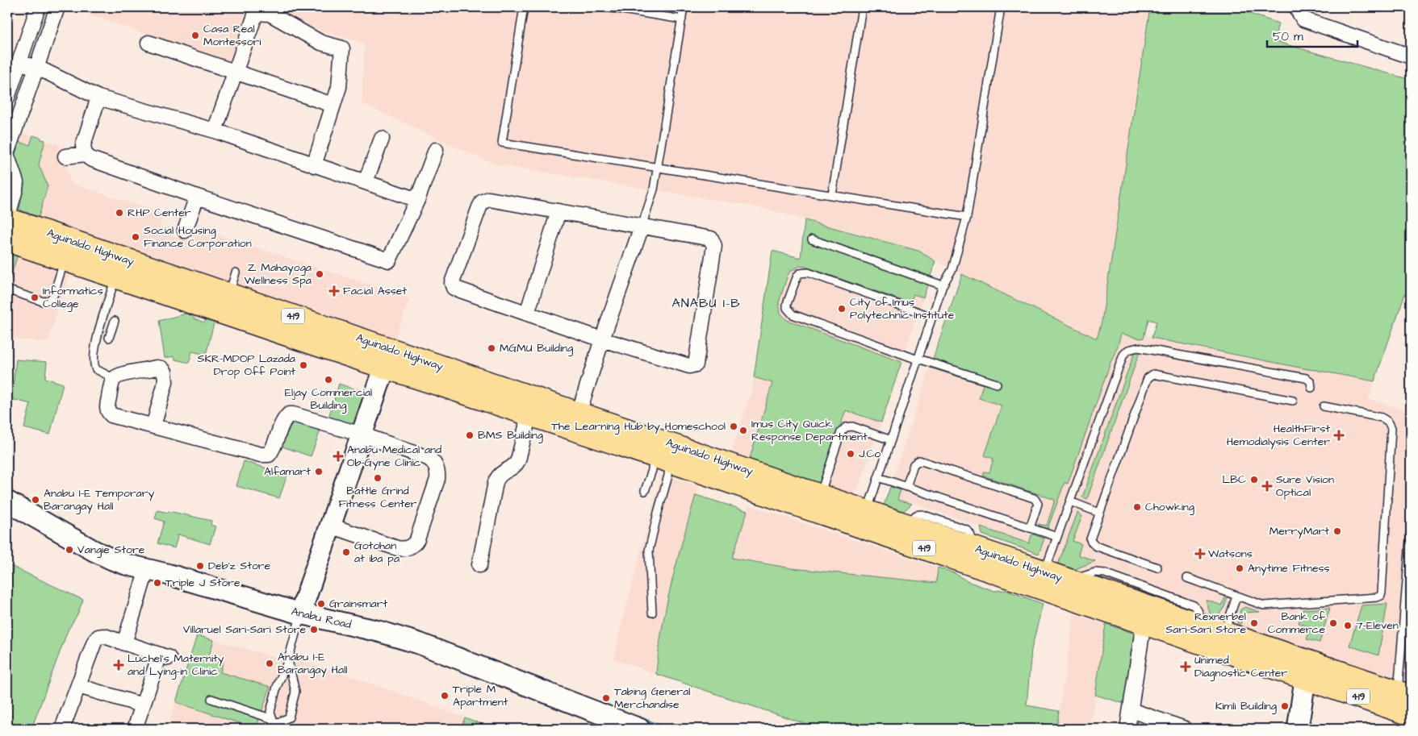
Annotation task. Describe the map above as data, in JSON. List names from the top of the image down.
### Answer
{
  "streets": {
    "highway": ["Aguinaldo Highway", "419"],
    "street": ["Anabu Road"]
  },
  "districts": ["ANABU I-B"],
  "places": {
    "other": [
      "Casa Real Montessori",
      "RHP Center",
      "Social Housing Finance Corporation",
      "Z Mahayoga Wellness Spa",
      "Informatics College",
      "City of Imus Polytechnic Institute",
      "MGMU Building",
      "SKR-MDOP Lazada Drop Off Point",
      "Eljay Commercial Building",
      "The Learning Hub by Homeschool",
      "Imus City Quick Response Department",
      "BMS Building",
      "J.Co",
      "Alfamart",
      "Battle Grind Fitness Center",
      "LBC",
      "Anabu I-E Temporary Barangay Hall",
      "Chowking",
      "MerryMart",
      "Vangie Store",
      "Gotohan at iba pa",
      "Deb'z Store",
      "Anytime Fitness",
      "Triple J Store",
      "Grainsmart",
      "Rexnerbel Sari-Sari Store",
      "Bank of Commerce",
      "7-Eleven",
      "Villaruel Sari-Sari Store",
      "Anabu I-E Barangay Hall",
      "Triple M Apartment",
      "Tabing General Merchandise",
      "Kimli Building"
    ],
    "health": [
      "Facial Asset",
      "HealthFirst Hemodialysis Center",
      "Anabu Medical and Ob-Gyne Clinic",
      "Sure Vision Optical",
      "Watsons",
      "Luchel's Maternity and Lying-in Clinic",
      "Unimed Diagnostic Center"
    ]
  },
  "scale_bar": "50 m"
}
